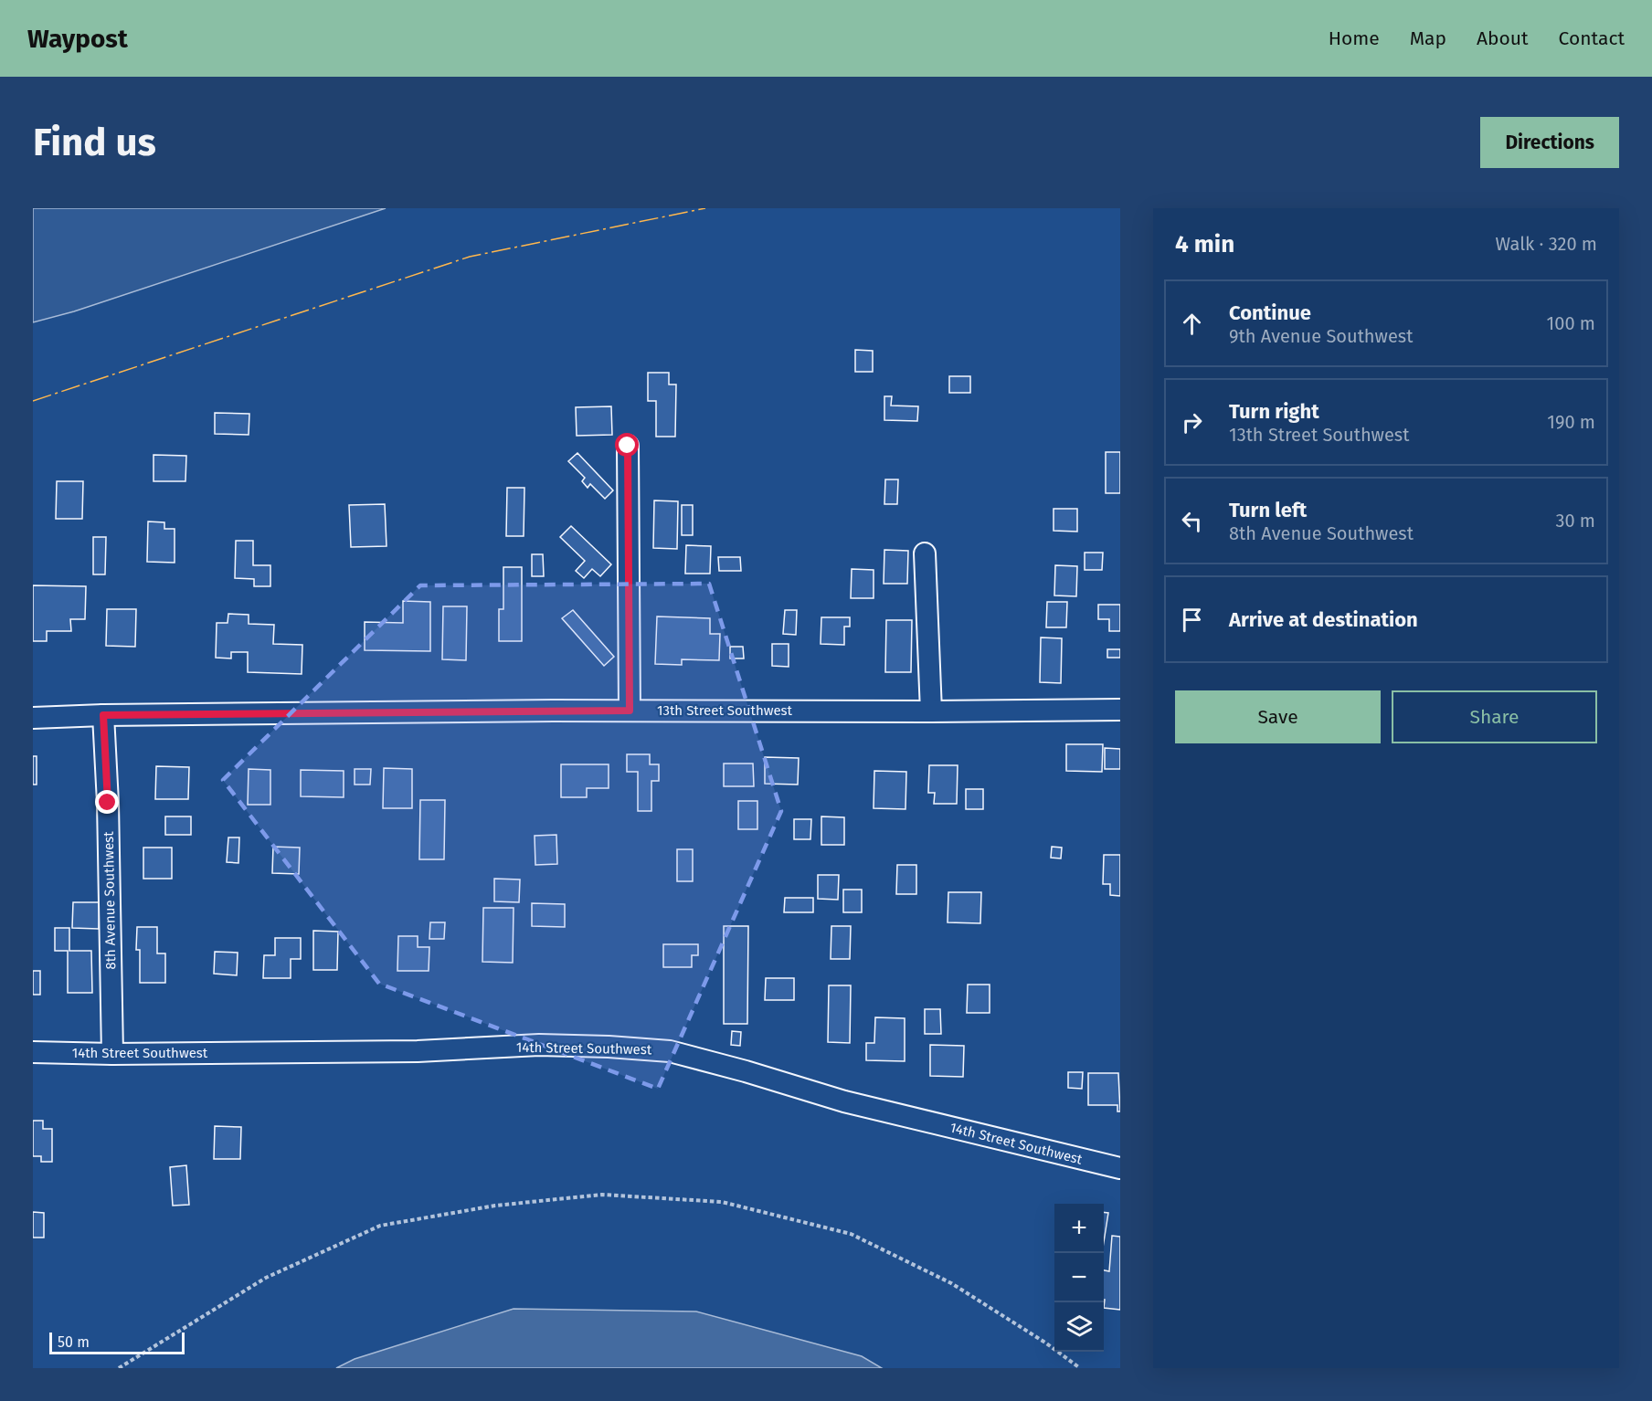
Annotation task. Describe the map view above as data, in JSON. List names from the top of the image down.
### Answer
{
  "streets": {
    "street": ["13th Street Southwest", "8th Avenue Southwest", "14th Street Southwest"]
  },
  "crossings": [
    ["13th Street Southwest", "8th Avenue Southwest"],
    ["8th Avenue Southwest", "14th Street Southwest"]
  ],
  "scale_bar": "50 m",
  "page": {
    "header": "Waypost",
    "nav": [
      "Home",
      "Map",
      "About",
      "Contact"
    ],
    "buttons": [
      "Directions",
      ["Save", "Share"]
    ],
    "title": "Find us",
    "heading": ["4 min", "Walk · 320 m"],
    "list": [
      ["Continue", "9th Avenue Southwest", "100 m"],
      ["Turn right", "13th Street Southwest", "190 m"],
      ["Turn left", "8th Avenue Southwest", "30 m"],
      "Arrive at destination"
    ],
    "map_buttons": ["+", "−"],
    "scale": "50 m"
  }
}
